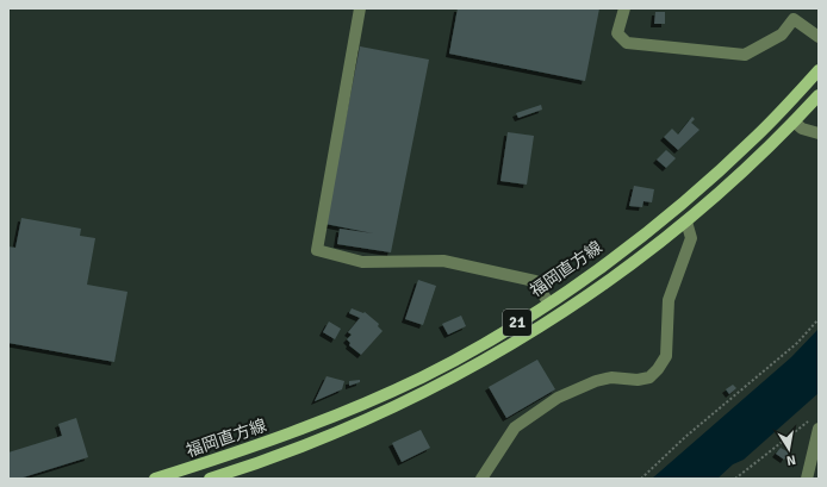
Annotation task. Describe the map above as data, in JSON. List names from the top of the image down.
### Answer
{
  "streets": {
    "main road": ["福岡直方線", "21"]
  },
  "north": "bottom"
}
